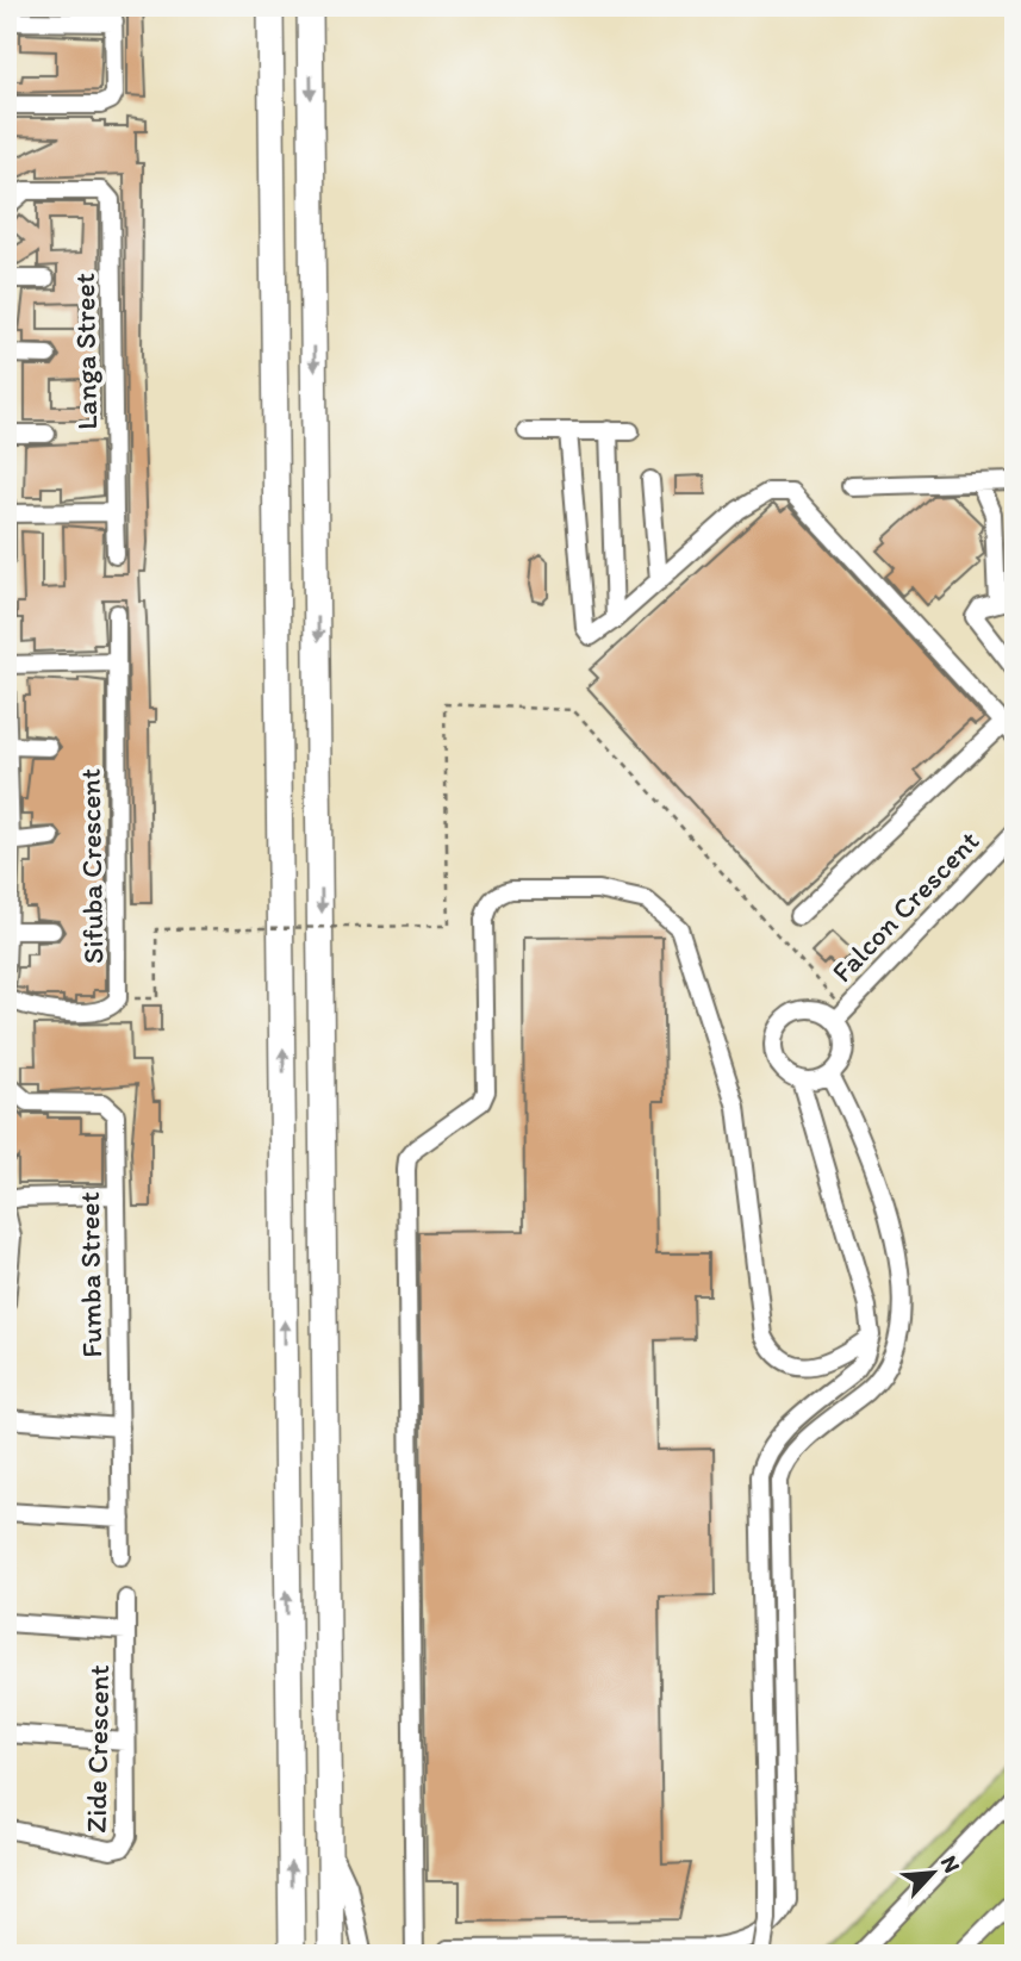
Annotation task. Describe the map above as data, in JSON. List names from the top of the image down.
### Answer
{
  "streets": {
    "street": [
      "Langa Street",
      "Sifuba Crescent",
      "Falcon Crescent",
      "Fumba Street",
      "Zide Crescent"
    ]
  },
  "north": "top right"
}
